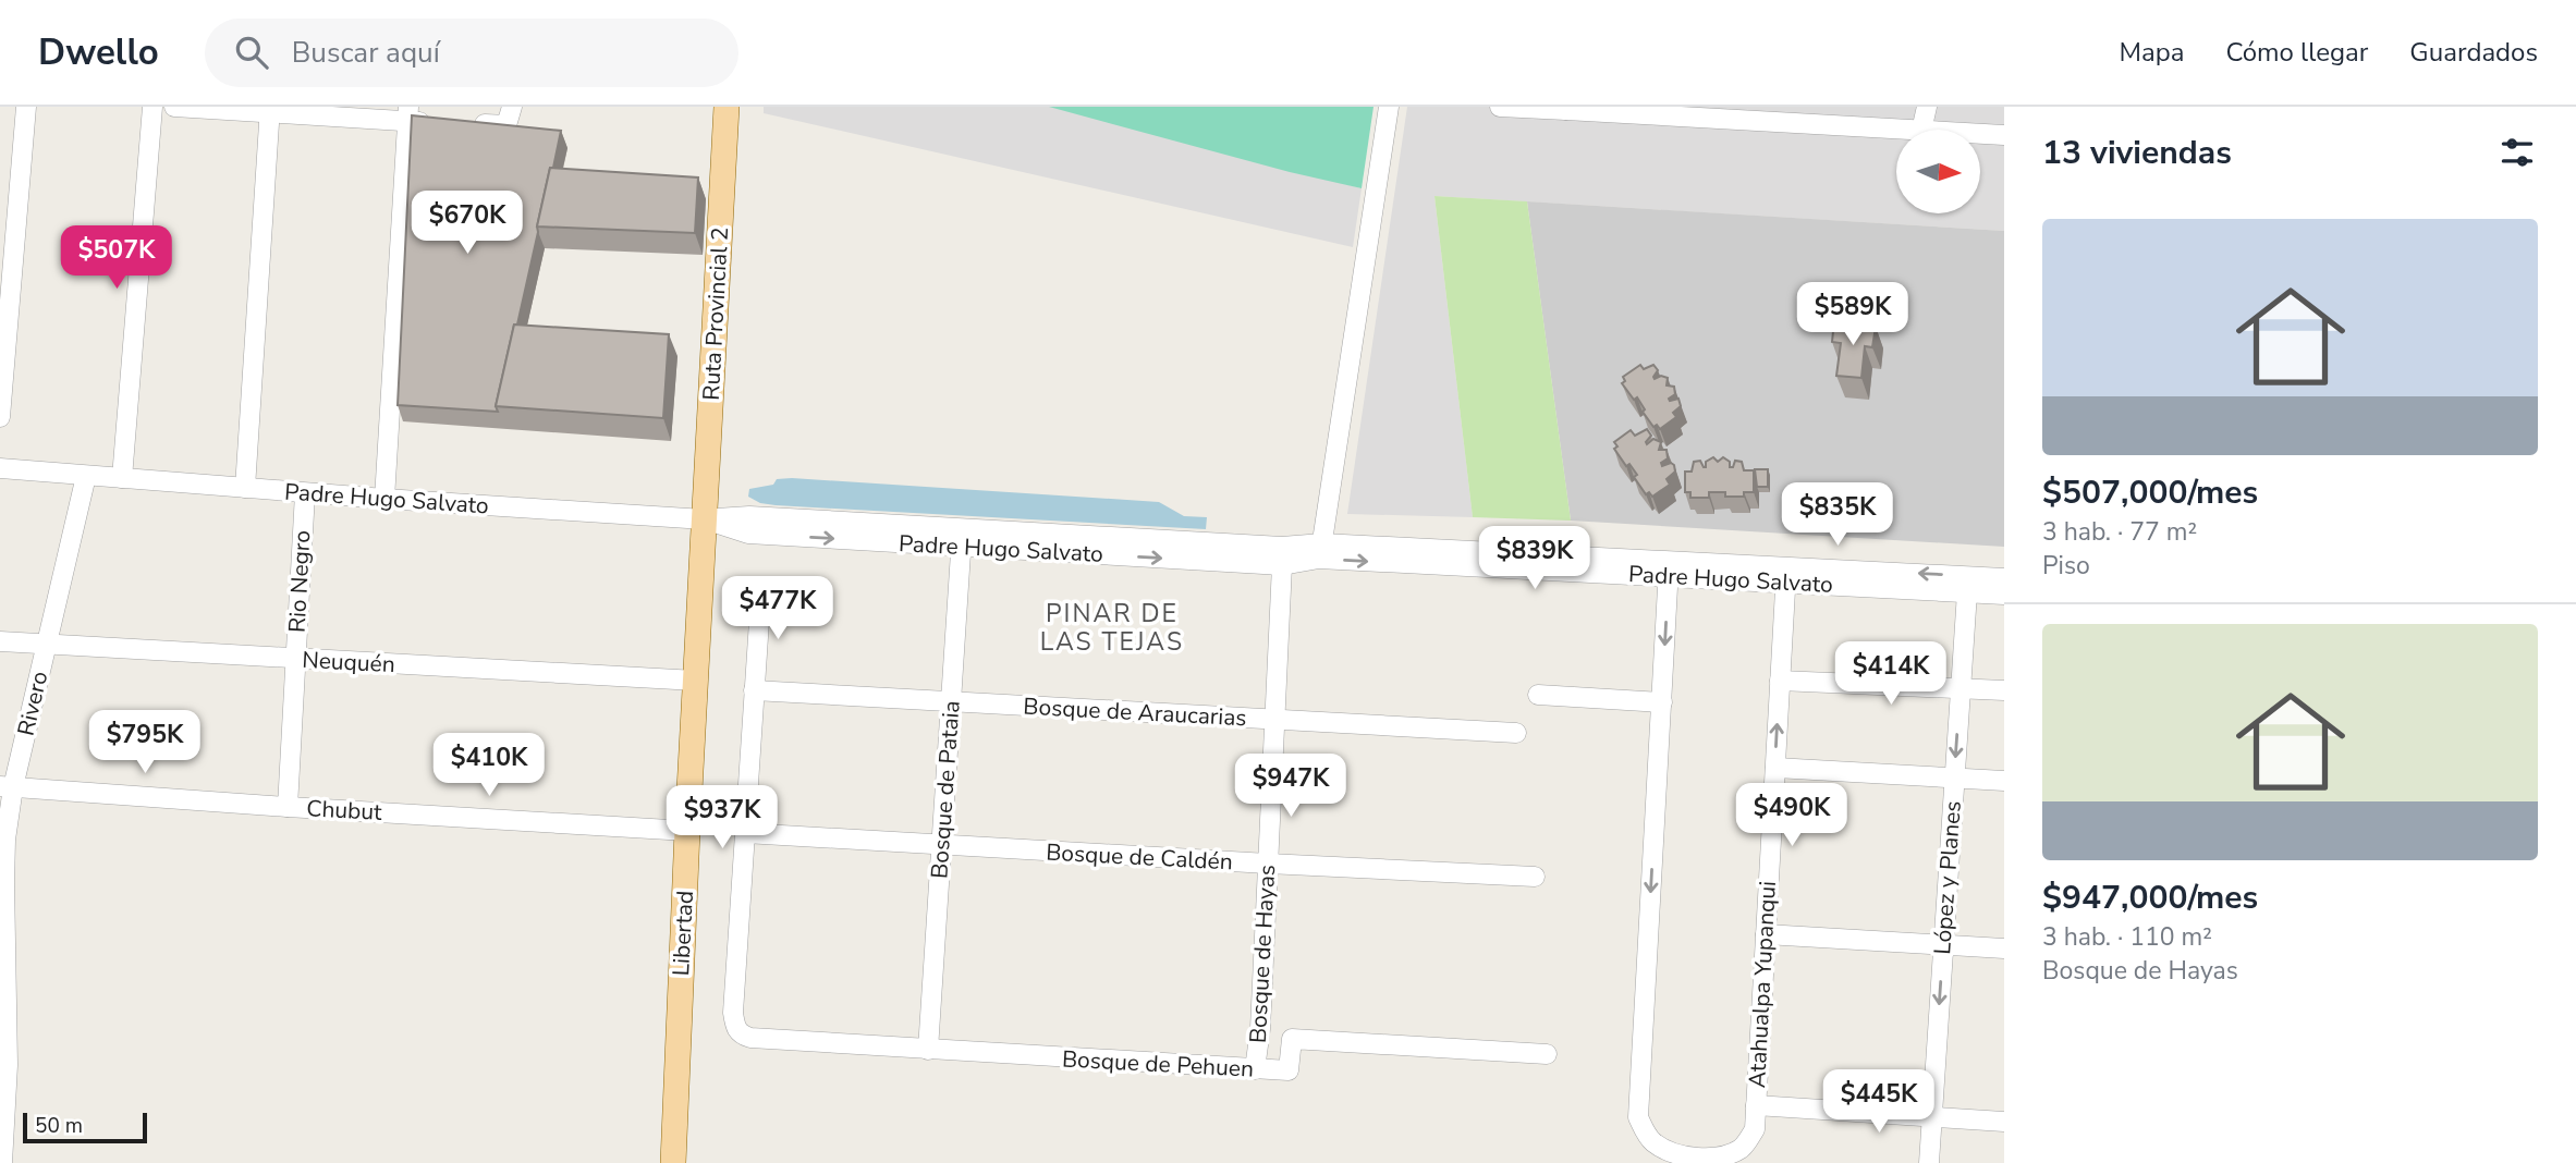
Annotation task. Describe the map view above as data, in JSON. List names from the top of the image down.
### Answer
{
  "streets": {
    "main road": ["Ruta Provincial 2", "Libertad"],
    "street": [
      "Padre Hugo Salvato",
      "Rio Negro",
      "Neuquén",
      "Rivero",
      "Bosque de Araucarias",
      "Bosque de Pataia",
      "Chubut",
      "Bosque de Caldén",
      "López y Planes",
      "Bosque de Hayas",
      "Atahualpa Yupanqui",
      "Bosque de Pehuen"
    ]
  },
  "crossings": [
    ["Ruta Provincial 2", "Padre Hugo Salvato"],
    ["Ruta Provincial 2", "Libertad"],
    ["Padre Hugo Salvato", "Rio Negro"],
    ["Padre Hugo Salvato", "Rivero"],
    ["Padre Hugo Salvato", "Bosque de Pataia"],
    ["Padre Hugo Salvato", "López y Planes"],
    ["Padre Hugo Salvato", "Libertad"],
    ["Padre Hugo Salvato", "Bosque de Hayas"],
    ["Padre Hugo Salvato", "Atahualpa Yupanqui"],
    ["Rio Negro", "Neuquén"],
    ["Rio Negro", "Chubut"],
    ["Neuquén", "Rivero"],
    ["Neuquén", "Libertad"],
    ["Rivero", "Chubut"],
    ["Bosque de Araucarias", "Bosque de Pataia"],
    ["Bosque de Araucarias", "Bosque de Hayas"],
    ["Bosque de Pataia", "Bosque de Caldén"],
    ["Bosque de Pataia", "Bosque de Pehuen"],
    ["Chubut", "Libertad"],
    ["Bosque de Caldén", "Bosque de Hayas"],
    ["Bosque de Caldén", "Bosque de Pehuen"],
    ["Bosque de Hayas", "Bosque de Pehuen"]
  ],
  "one_way": ["López y Planes"],
  "districts": ["PINAR DE LAS TEJAS"],
  "scale_bar": "50 m",
  "north": "right",
  "page": {
    "header": "Dwello",
    "search": "Buscar aquí",
    "nav": ["Mapa", "Cómo llegar", "Guardados"],
    "heading": "13 viviendas",
    "price": [
      "$670K",
      "$507K",
      "$589K",
      "$835K",
      "$839K",
      "$477K",
      "$414K",
      "$795K",
      "$410K",
      "$947K",
      "$490K",
      "$937K",
      "$445K"
    ],
    "list": [
      {
        "name": "$507,000/mes",
        "note": "3 hab. · 77 m² · Piso"
      },
      {
        "name": "$947,000/mes",
        "note": "3 hab. · 110 m² · Bosque de Hayas"
      }
    ],
    "scale": "50 m"
  }
}
